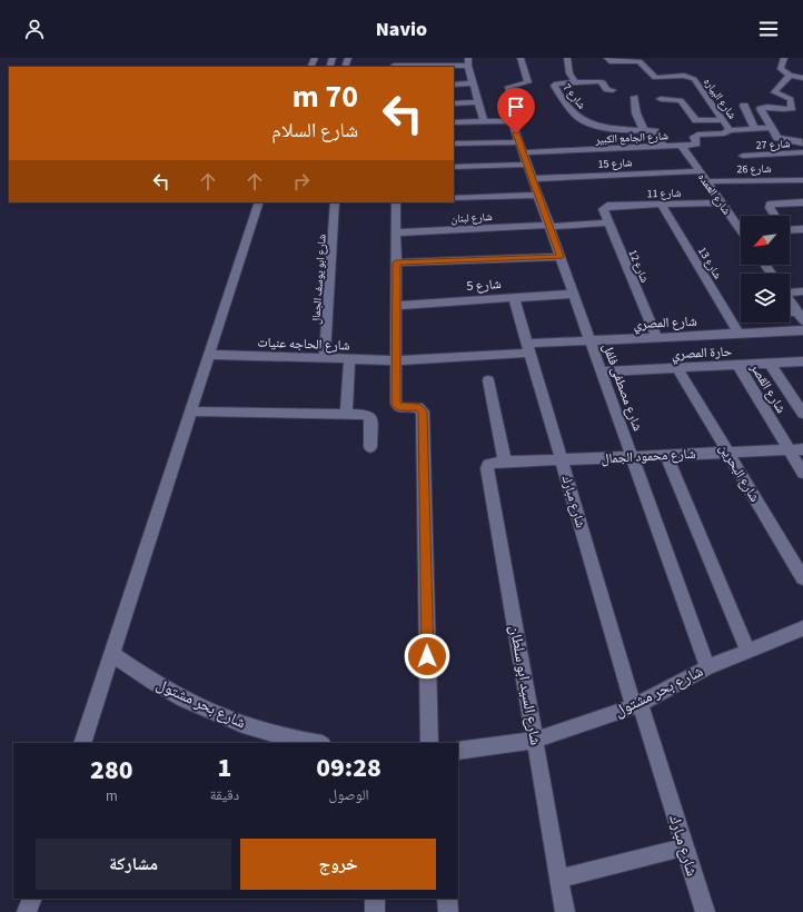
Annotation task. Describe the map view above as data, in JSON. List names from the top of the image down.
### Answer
{
  "streets": {
    "street": [
      "شارع 7",
      "شارع البياره",
      "شارع الجامع الكبير",
      "شارع 27",
      "شارع 15",
      "شارع 26",
      "شارع 11",
      "شارع العمده",
      "شارع لبنان",
      "شارع 13",
      "شارع 12",
      "شارع ابو يوسف الجمال",
      "شارع 5",
      "شارع المصري",
      "شارع الحاجه عنيات",
      "حارة المصري",
      "شارع مصطفى فلفل",
      "شارع القصر",
      "شارع محمود الجمال",
      "شارع البحرين",
      "شارع مبارك",
      "شارع السيد ابو سلطان",
      "شارع بحر مشتول"
    ]
  },
  "crossings": [
    ["شارع البياره", "شارع الجامع الكبير"],
    ["شارع الجامع الكبير", "شارع العمده"],
    ["شارع الجامع الكبير", "شارع مصطفى فلفل"],
    ["شارع 15", "شارع العمده"],
    ["شارع 15", "شارع مصطفى فلفل"],
    ["شارع 26", "شارع العمده"],
    ["شارع 11", "شارع العمده"],
    ["شارع 11", "شارع 13"],
    ["شارع 11", "شارع 12"],
    ["شارع لبنان", "شارع 12"],
    ["شارع لبنان", "شارع مصطفى فلفل"],
    ["شارع 13", "شارع المصري"],
    ["شارع 12", "شارع المصري"],
    ["شارع ابو يوسف الجمال", "شارع الحاجه عنيات"],
    ["شارع 5", "شارع مصطفى فلفل"],
    ["شارع 5", "شارع مبارك"],
    ["شارع المصري", "شارع الحاجه عنيات"],
    ["شارع المصري", "شارع مصطفى فلفل"],
    ["شارع المصري", "شارع مبارك"],
    ["حارة المصري", "شارع مصطفى فلفل"],
    ["حارة المصري", "شارع القصر"],
    ["حارة المصري", "شارع البحرين"],
    ["شارع مصطفى فلفل", "شارع محمود الجمال"],
    ["شارع مصطفى فلفل", "شارع بحر مشتول"],
    ["شارع القصر", "شارع محمود الجمال"],
    ["شارع محمود الجمال", "شارع البحرين"],
    ["شارع محمود الجمال", "شارع مبارك"],
    ["شارع محمود الجمال", "شارع السيد ابو سلطان"],
    ["شارع مبارك", "شارع بحر مشتول"],
    ["شارع السيد ابو سلطان", "شارع بحر مشتول"]
  ],
  "north": "bottom left",
  "page": {
    "header": "Navio",
    "turn": ["70 m", "شارع السلام"],
    "eta": [
      "09:28",
      "الوصول",
      "1",
      "دقيقة",
      "280",
      "m"
    ],
    "buttons": ["خروج", "مشاركة"]
  }
}
